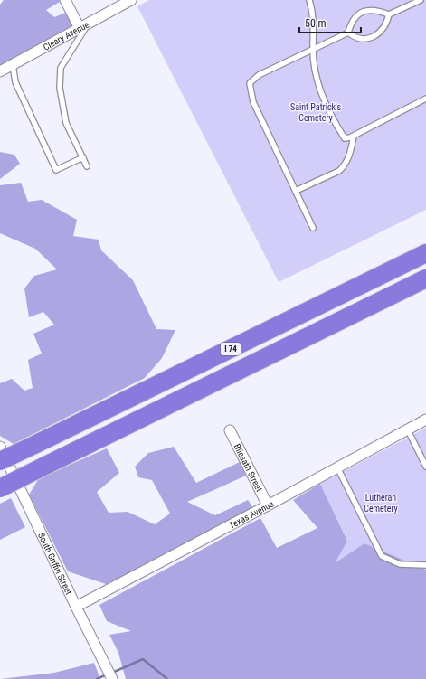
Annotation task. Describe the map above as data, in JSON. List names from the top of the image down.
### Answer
{
  "streets": {
    "highway": ["I 74"],
    "street": [
      "Cleary Avenue",
      "Bliesath Street",
      "Texas Avenue",
      "South Griffin Street"
    ]
  },
  "crossings": [
    ["Bliesath Street", "Texas Avenue"],
    ["Texas Avenue", "South Griffin Street"]
  ],
  "parks": ["Saint Patrick's Cemetery", "Lutheran Cemetery"],
  "scale_bar": "50 m"
}
